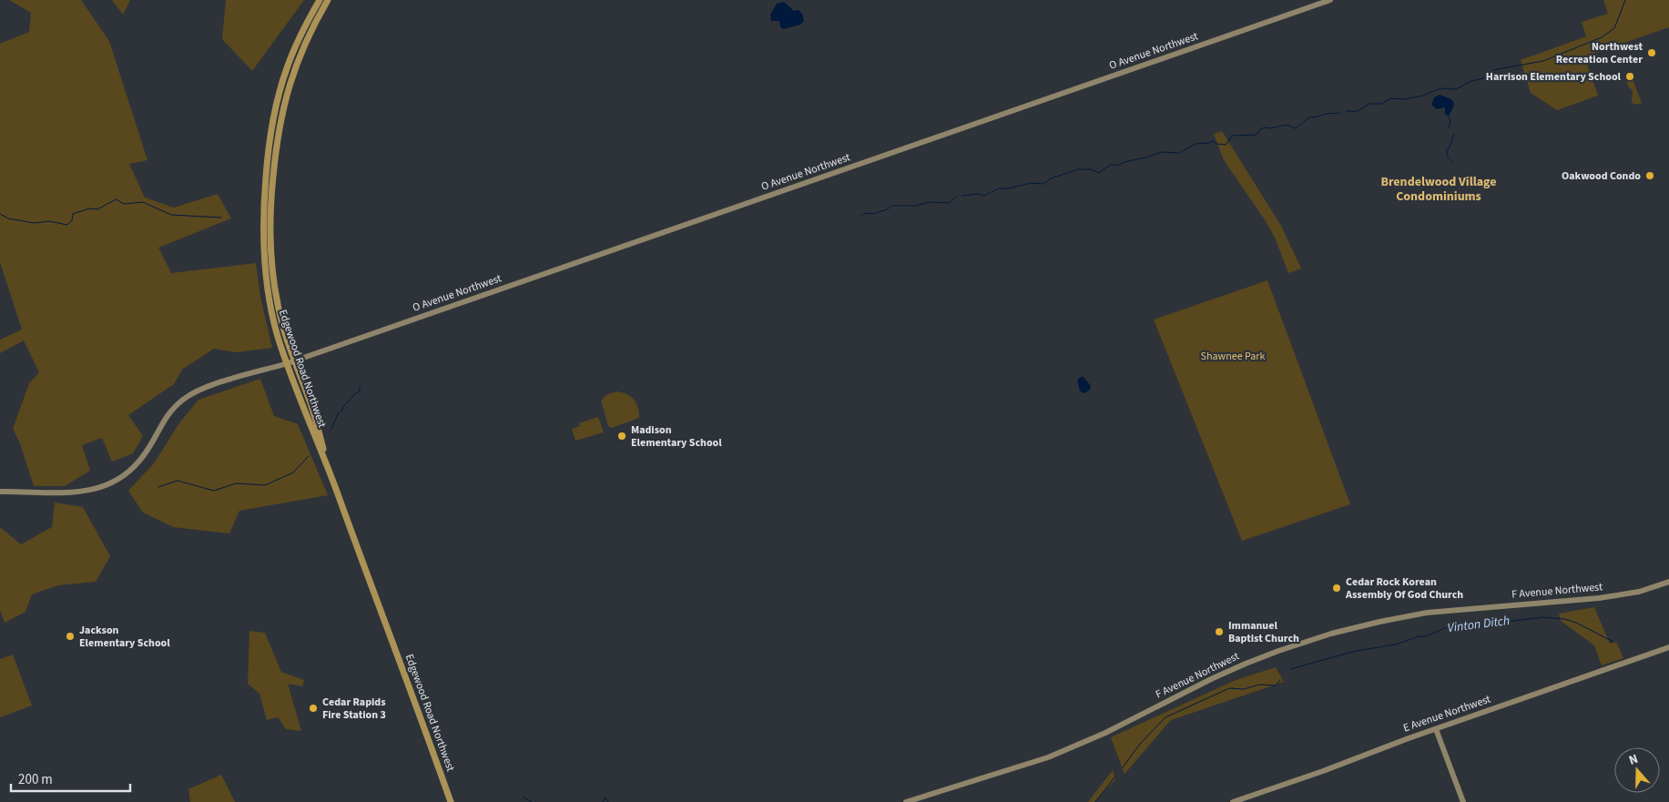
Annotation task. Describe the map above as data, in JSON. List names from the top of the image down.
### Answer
{
  "streets": {
    "main road": ["Edgewood Road Northwest"],
    "street": ["O Avenue Northwest", "F Avenue Northwest", "E Avenue Northwest"]
  },
  "crossings": [
    ["O Avenue Northwest", "Edgewood Road Northwest"]
  ],
  "districts": ["Brendelwood Village Condominiums"],
  "water": ["Vinton Ditch"],
  "parks": ["Shawnee Park"],
  "places": [
    "Northwest Recreation Center",
    "Harrison Elementary School",
    "Oakwood Condo",
    "Madison Elementary School",
    "Cedar Rock Korean Assembly Of God Church",
    "Immanuel Baptist Church",
    "Jackson Elementary School",
    "Cedar Rapids Fire Station 3"
  ],
  "scale_bar": "200 m",
  "north": "top"
}
